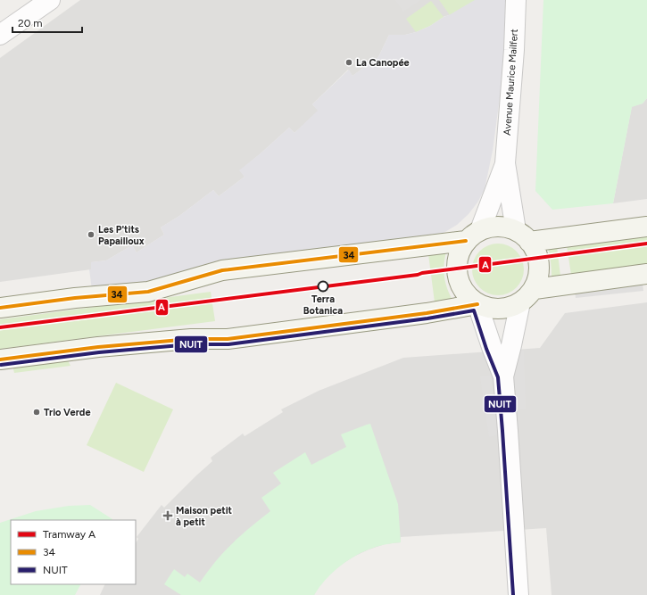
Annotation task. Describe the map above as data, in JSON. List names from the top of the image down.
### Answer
{
  "streets": {
    "street": ["Avenue Maurice Mailfert"]
  },
  "places": {
    "other": [
      "La Canopée",
      "Les P'tits Papailloux",
      "Terra Botanica",
      "Trio Verde"
    ],
    "health": ["Maison petit à petit"]
  },
  "lines": ["transit line 34", "tram line A", "transit line NUIT"],
  "legend": ["Tramway A", "34", "NUIT"],
  "scale_bar": "20 m"
}
